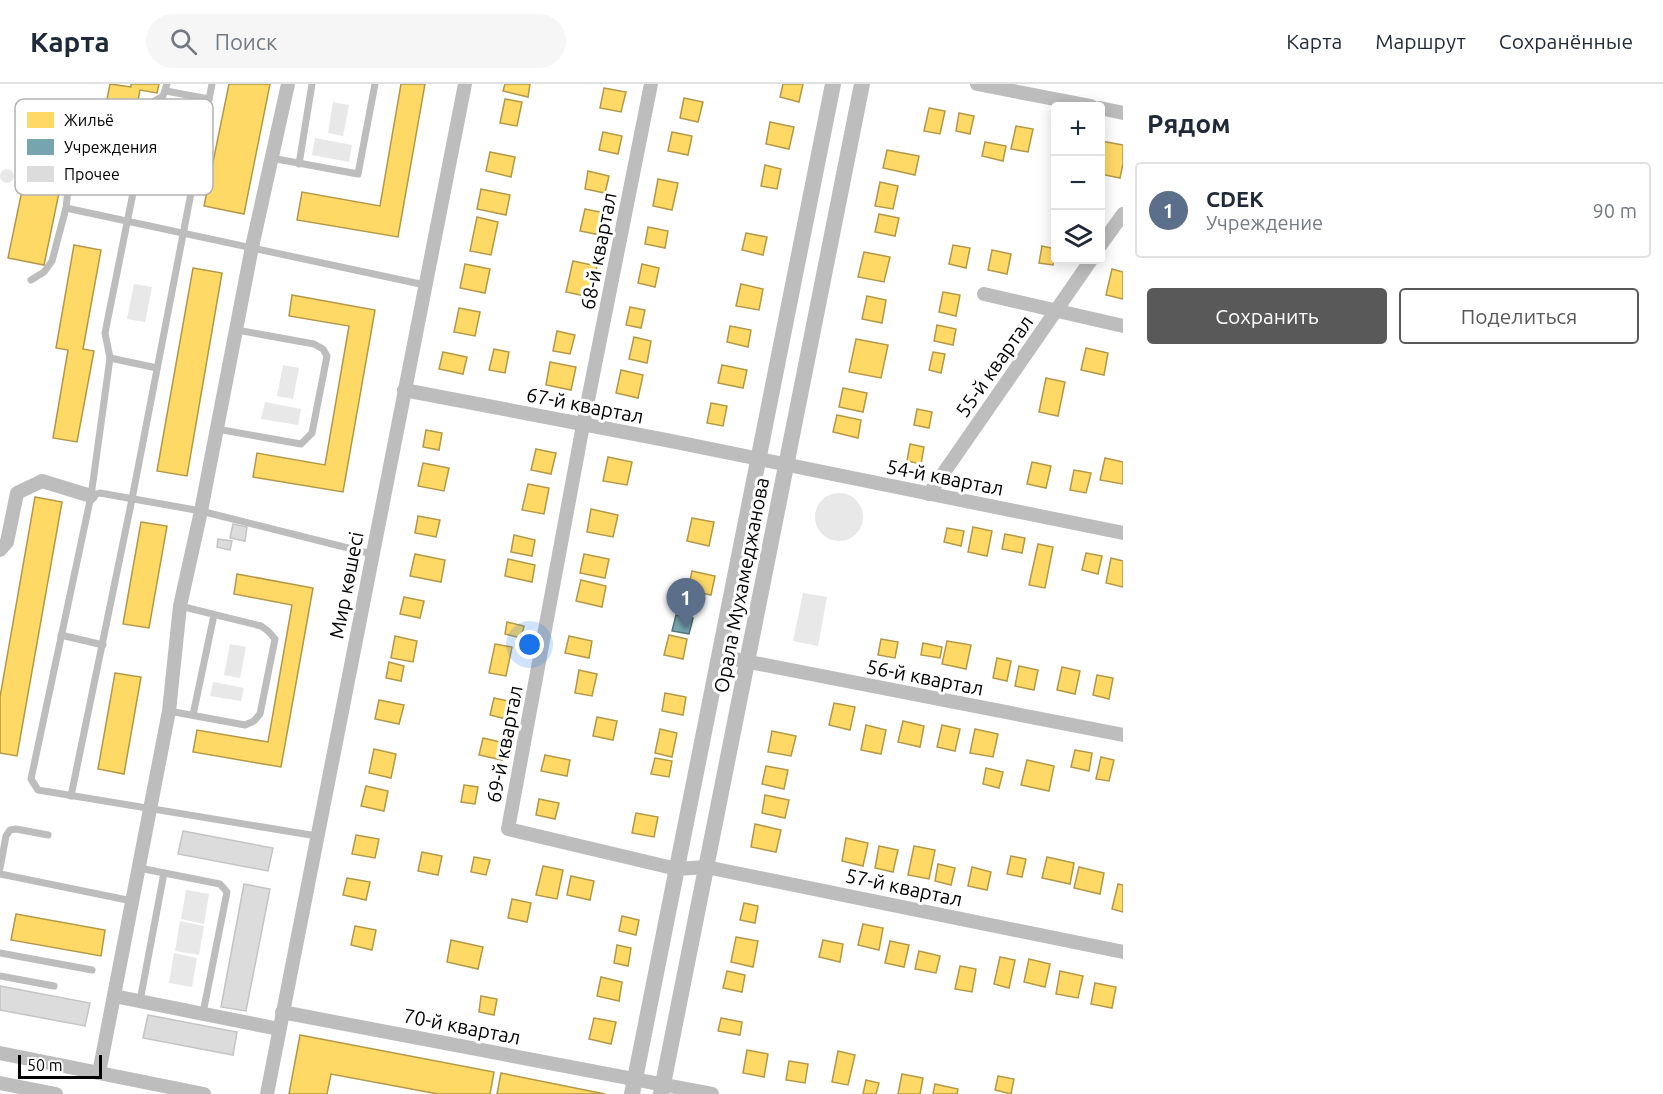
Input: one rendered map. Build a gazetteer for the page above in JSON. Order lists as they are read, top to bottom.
{
  "streets": {
    "street": [
      "68-й квартал",
      "55-й квартал",
      "67-й квартал",
      "54-й квартал",
      "Мир көшесі",
      "Орала Мухамеджанова",
      "56-й квартал",
      "69-й квартал",
      "57-й квартал",
      "70-й квартал"
    ]
  },
  "crossings": [
    ["68-й квартал", "67-й квартал"],
    ["68-й квартал", "69-й квартал"],
    ["55-й квартал", "54-й квартал"],
    ["67-й квартал", "54-й квартал"],
    ["67-й квартал", "Мир көшесі"],
    ["67-й квартал", "Орала Мухамеджанова"],
    ["67-й квартал", "69-й квартал"],
    ["54-й квартал", "Орала Мухамеджанова"],
    ["Мир көшесі", "70-й квартал"],
    ["Орала Мухамеджанова", "56-й квартал"],
    ["Орала Мухамеджанова", "69-й квартал"],
    ["Орала Мухамеджанова", "57-й квартал"],
    ["Орала Мухамеджанова", "70-й квартал"],
    ["69-й квартал", "57-й квартал"]
  ],
  "legend": ["Жильё", "Учреждения", "Прочее"],
  "scale_bar": "50 m",
  "page": {
    "header": "Карта",
    "search": "Поиск",
    "nav": ["Карта", "Маршрут", "Сохранённые"],
    "heading": "Рядом",
    "map_buttons": ["+", "−"],
    "list": [
      {
        "mark": "1",
        "name": "CDEK",
        "note": "Учреждение",
        "value": "90 m"
      }
    ],
    "buttons": ["Сохранить", "Поделиться"],
    "pins": "1",
    "scale": "50 m"
  }
}
